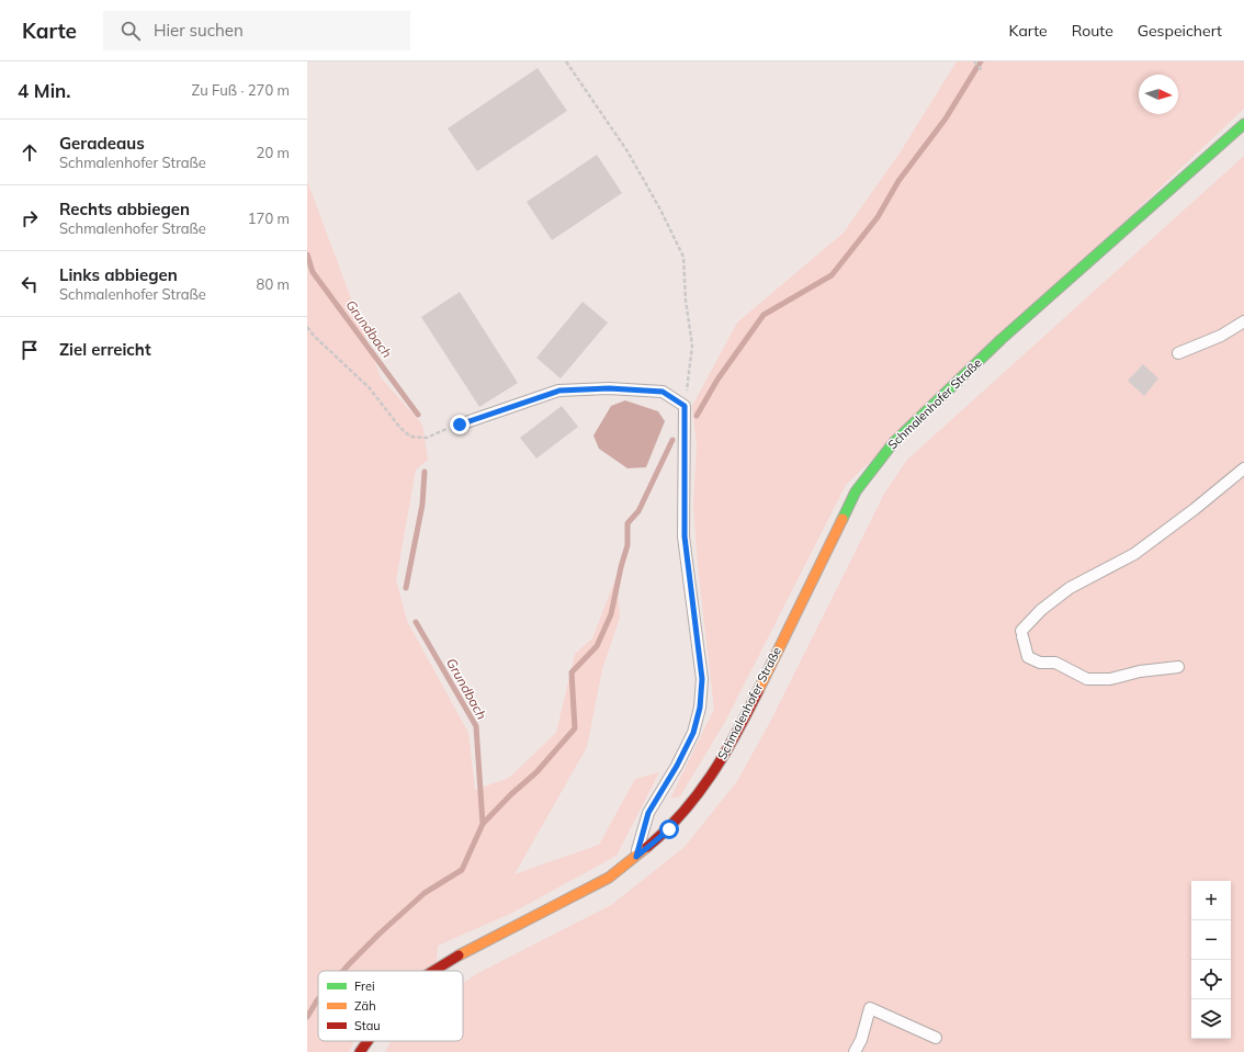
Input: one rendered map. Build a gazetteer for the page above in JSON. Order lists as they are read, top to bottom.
{
  "streets": {
    "main road": ["Schmalenhofer Straße"]
  },
  "water": ["Grundbach"],
  "legend": ["Frei", "Zäh", "Stau"],
  "north": "right",
  "page": {
    "header": "Karte",
    "search": "Hier suchen",
    "nav": ["Karte", "Route", "Gespeichert"],
    "heading": ["4 Min.", "Zu Fuß · 270 m"],
    "list": [
      ["Geradeaus", "Schmalenhofer Straße", "20 m"],
      ["Rechts abbiegen", "Schmalenhofer Straße", "170 m"],
      ["Links abbiegen", "Schmalenhofer Straße", "80 m"],
      "Ziel erreicht"
    ],
    "map_buttons": ["+", "−"]
  }
}
